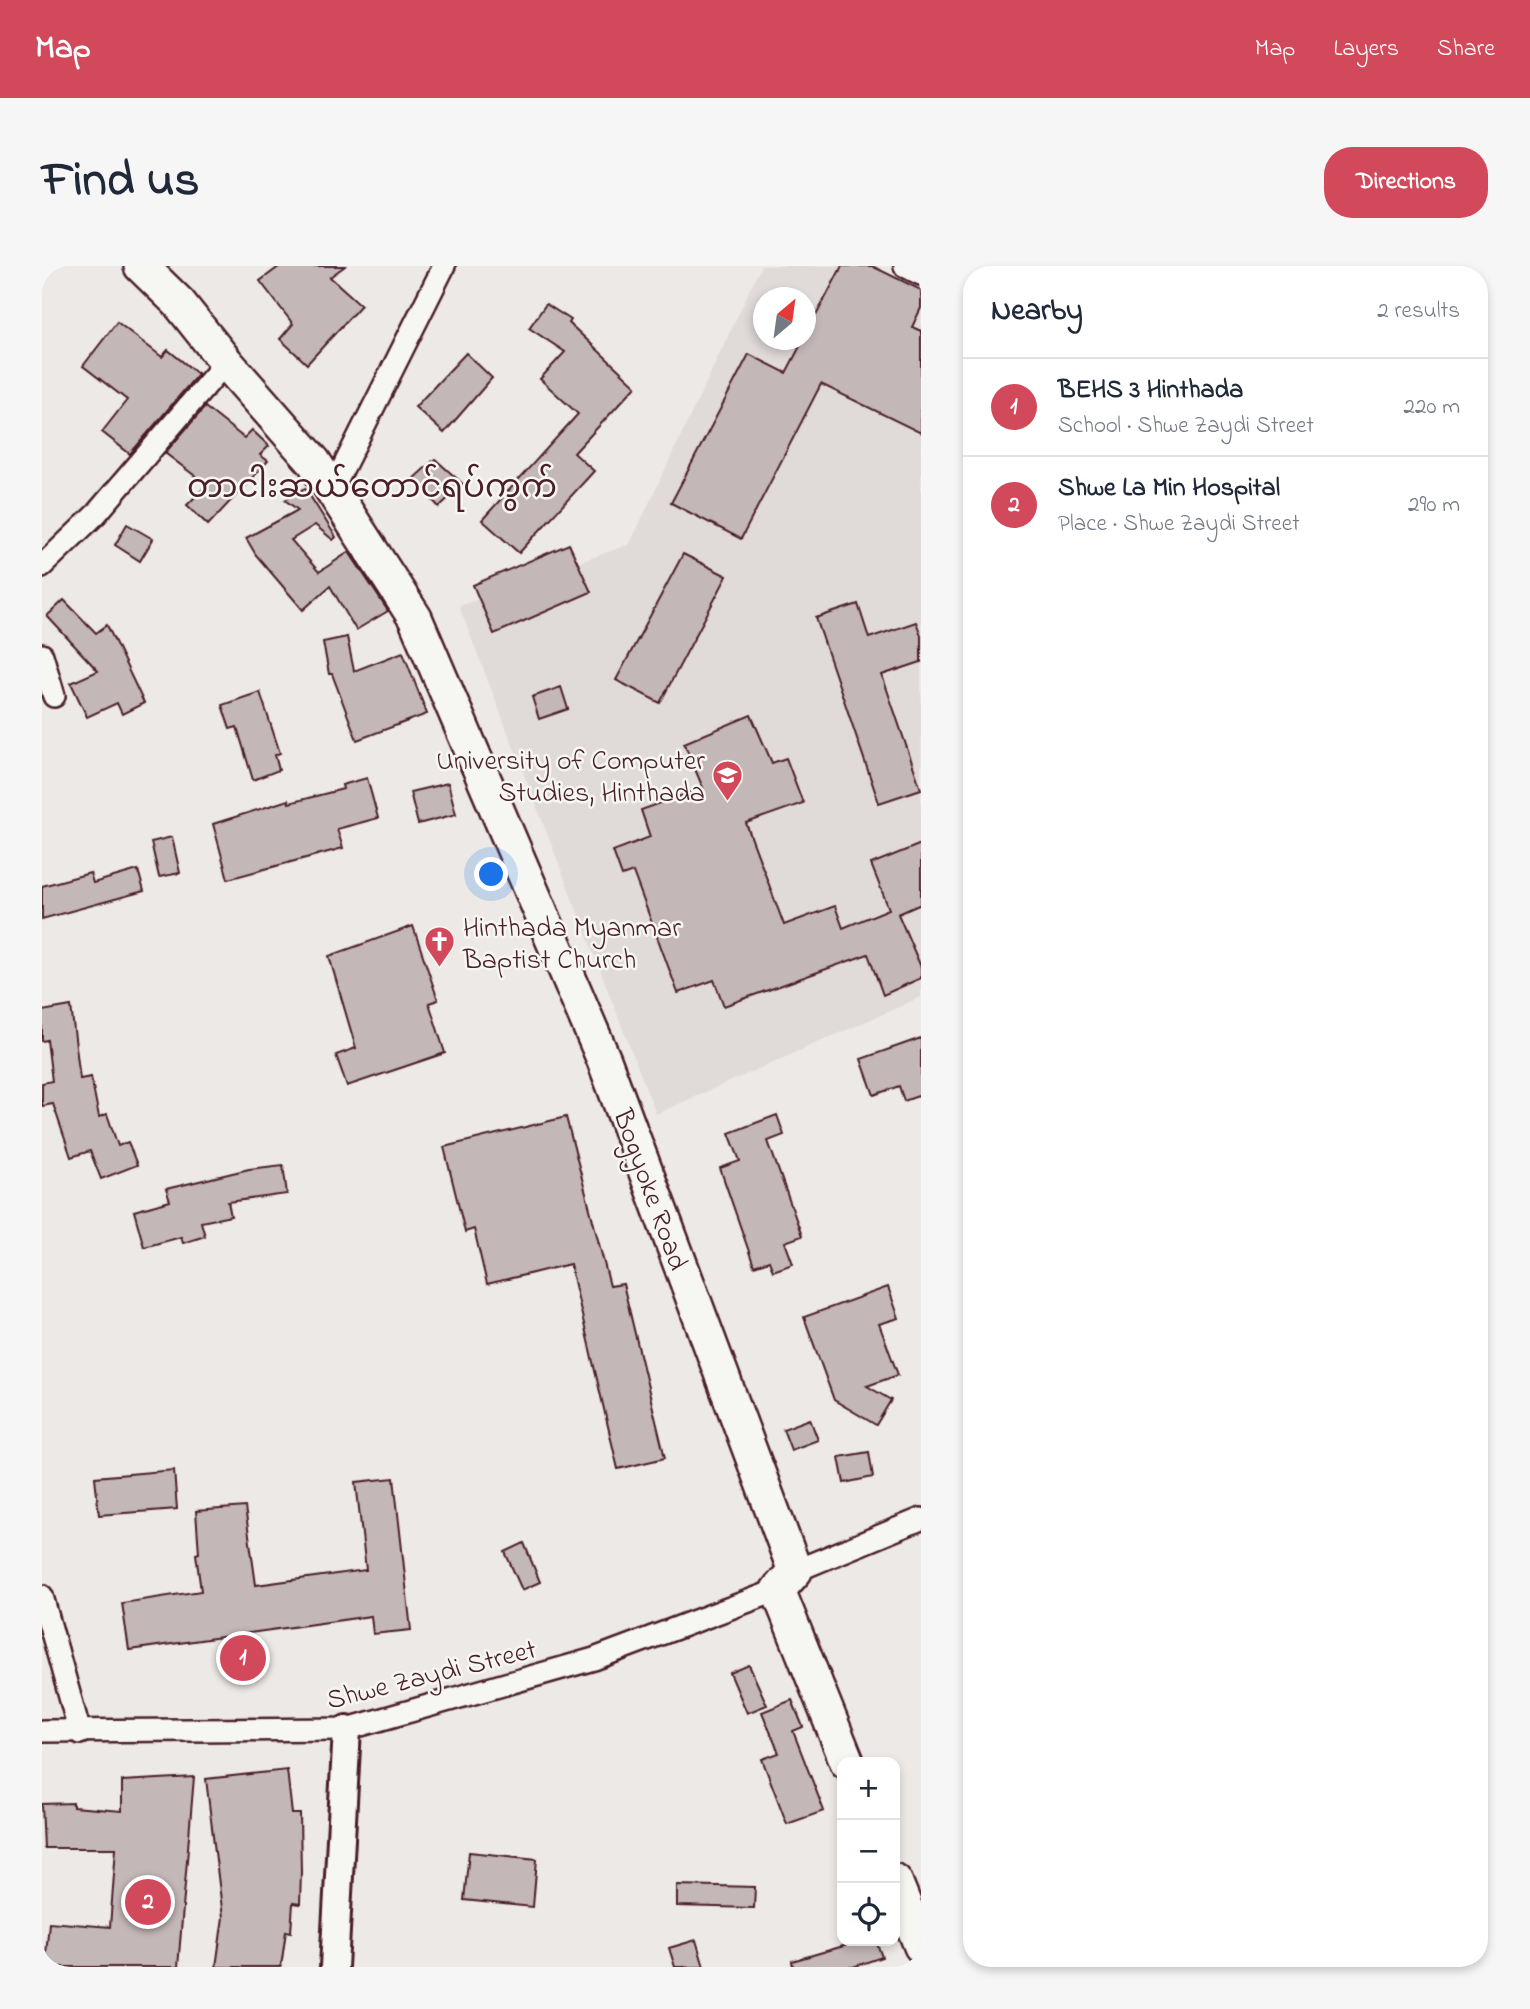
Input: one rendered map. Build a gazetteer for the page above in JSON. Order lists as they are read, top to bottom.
{
  "streets": {
    "main road": ["Bogyoke Road"],
    "street": ["Shwe Zaydi Street"]
  },
  "crossings": [
    ["Bogyoke Road", "Shwe Zaydi Street"]
  ],
  "districts": ["တာငါးဆယ်တောင်ရပ်ကွက်"],
  "places": {
    "school or university": ["University of Computer Studies, Hinthada"],
    "church": ["Hinthada Myanmar Baptist Church"]
  },
  "north": "top right",
  "page": {
    "header": "Map",
    "nav": ["Map", "Layers", "Share"],
    "title": "Find us",
    "buttons": "Directions",
    "heading": ["Nearby", "2 results"],
    "list": [
      {
        "mark": "1",
        "name": "BEHS 3 Hinthada",
        "note": "School · Shwe Zaydi Street",
        "value": "220 m"
      },
      {
        "mark": "2",
        "name": "Shwe La Min Hospital",
        "note": "Place · Shwe Zaydi Street",
        "value": "290 m"
      }
    ],
    "pins": ["1", "2"],
    "map_buttons": ["+", "−"]
  }
}
